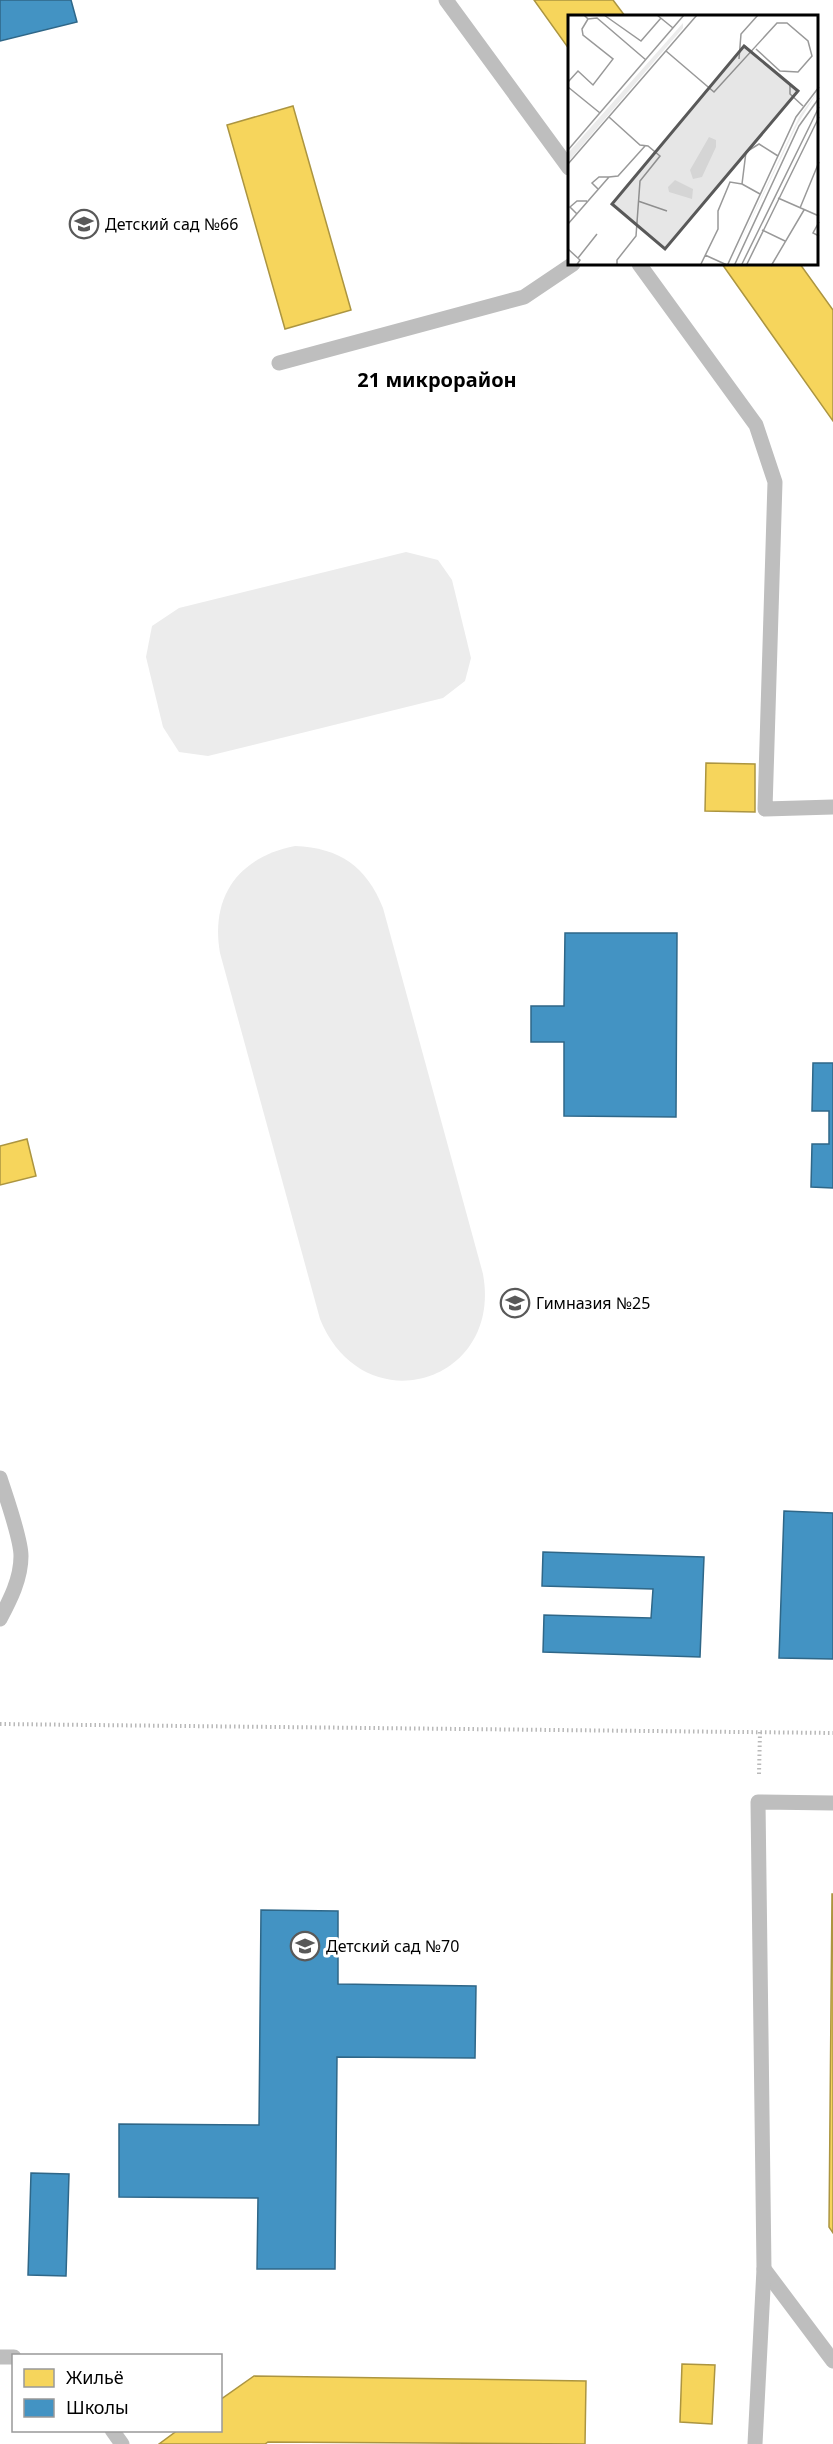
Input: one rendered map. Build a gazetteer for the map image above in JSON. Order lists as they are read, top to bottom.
{
  "districts": ["21 микрорайон"],
  "places": {
    "school or university": ["Детский сад №66", "Гимназия №25", "Детский сад №70"]
  },
  "legend": ["Жильё", "Школы"]
}
